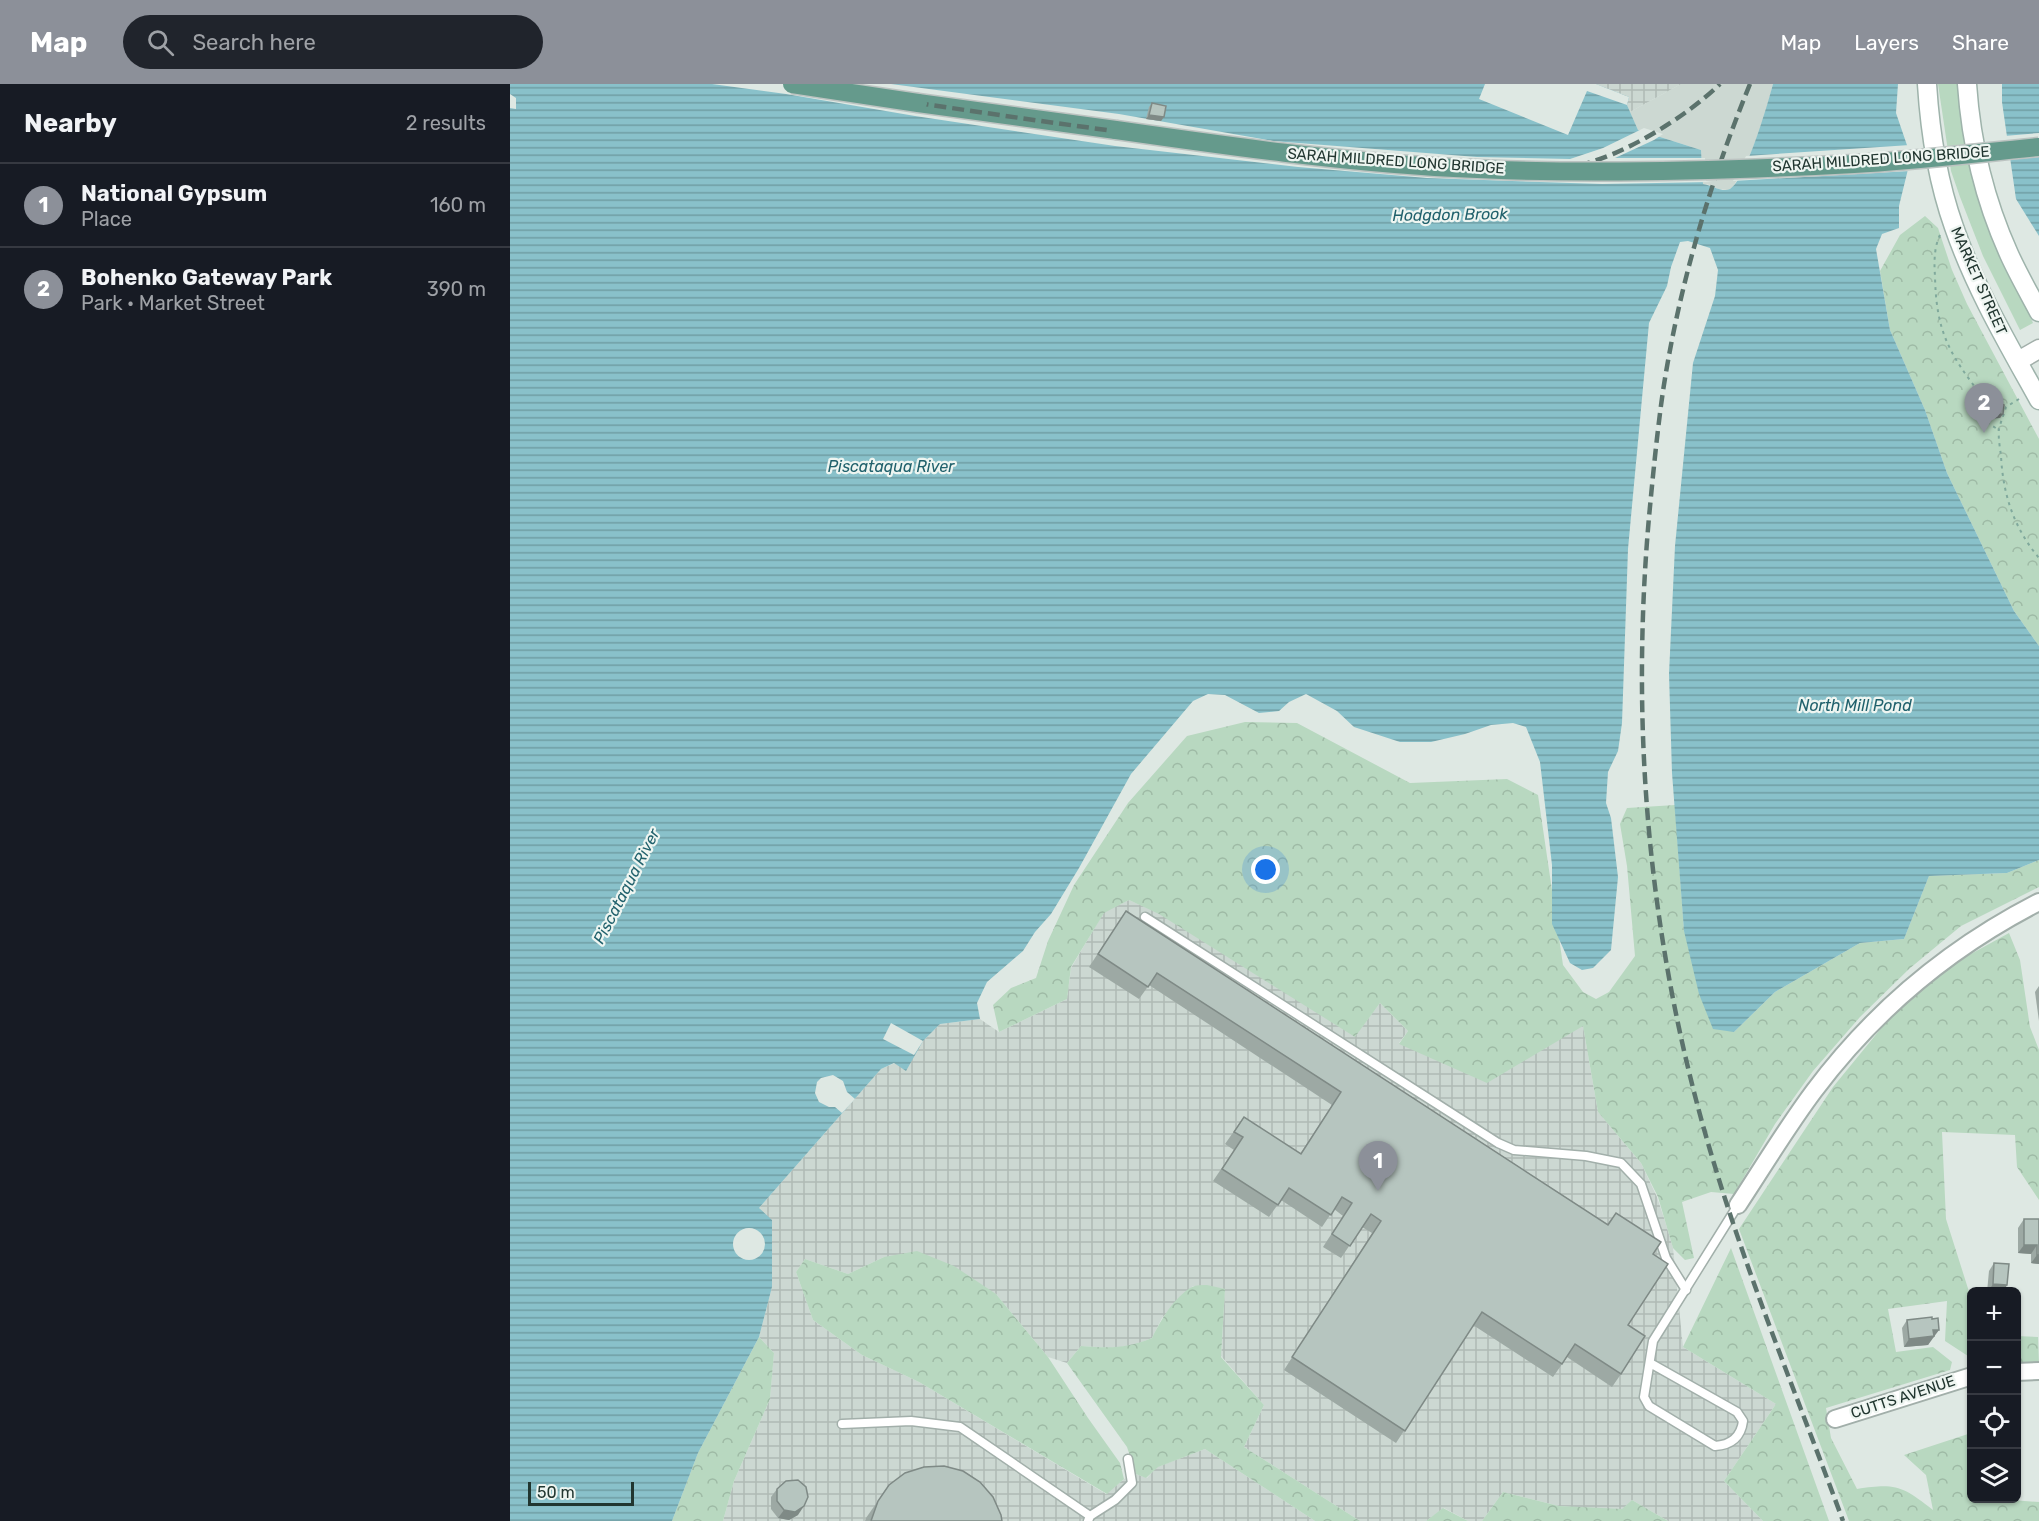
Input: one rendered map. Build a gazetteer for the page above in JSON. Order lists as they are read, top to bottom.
{
  "streets": {
    "main road": ["SARAH MILDRED LONG BRIDGE", "MARKET STREET"],
    "street": ["CUTTS AVENUE"]
  },
  "water": ["Hodgdon Brook", "Piscataqua River", "North Mill Pond"],
  "scale_bar": "50 m",
  "page": {
    "header": "Map",
    "search": "Search here",
    "nav": ["Map", "Layers", "Share"],
    "heading": ["Nearby", "2 results"],
    "list": [
      {
        "mark": "1",
        "name": "National Gypsum",
        "note": "Place",
        "value": "160 m"
      },
      {
        "mark": "2",
        "name": "Bohenko Gateway Park",
        "note": "Park · Market Street",
        "value": "390 m"
      }
    ],
    "pins": ["2", "1"],
    "map_buttons": ["+", "−"],
    "scale": "50 m"
  }
}
